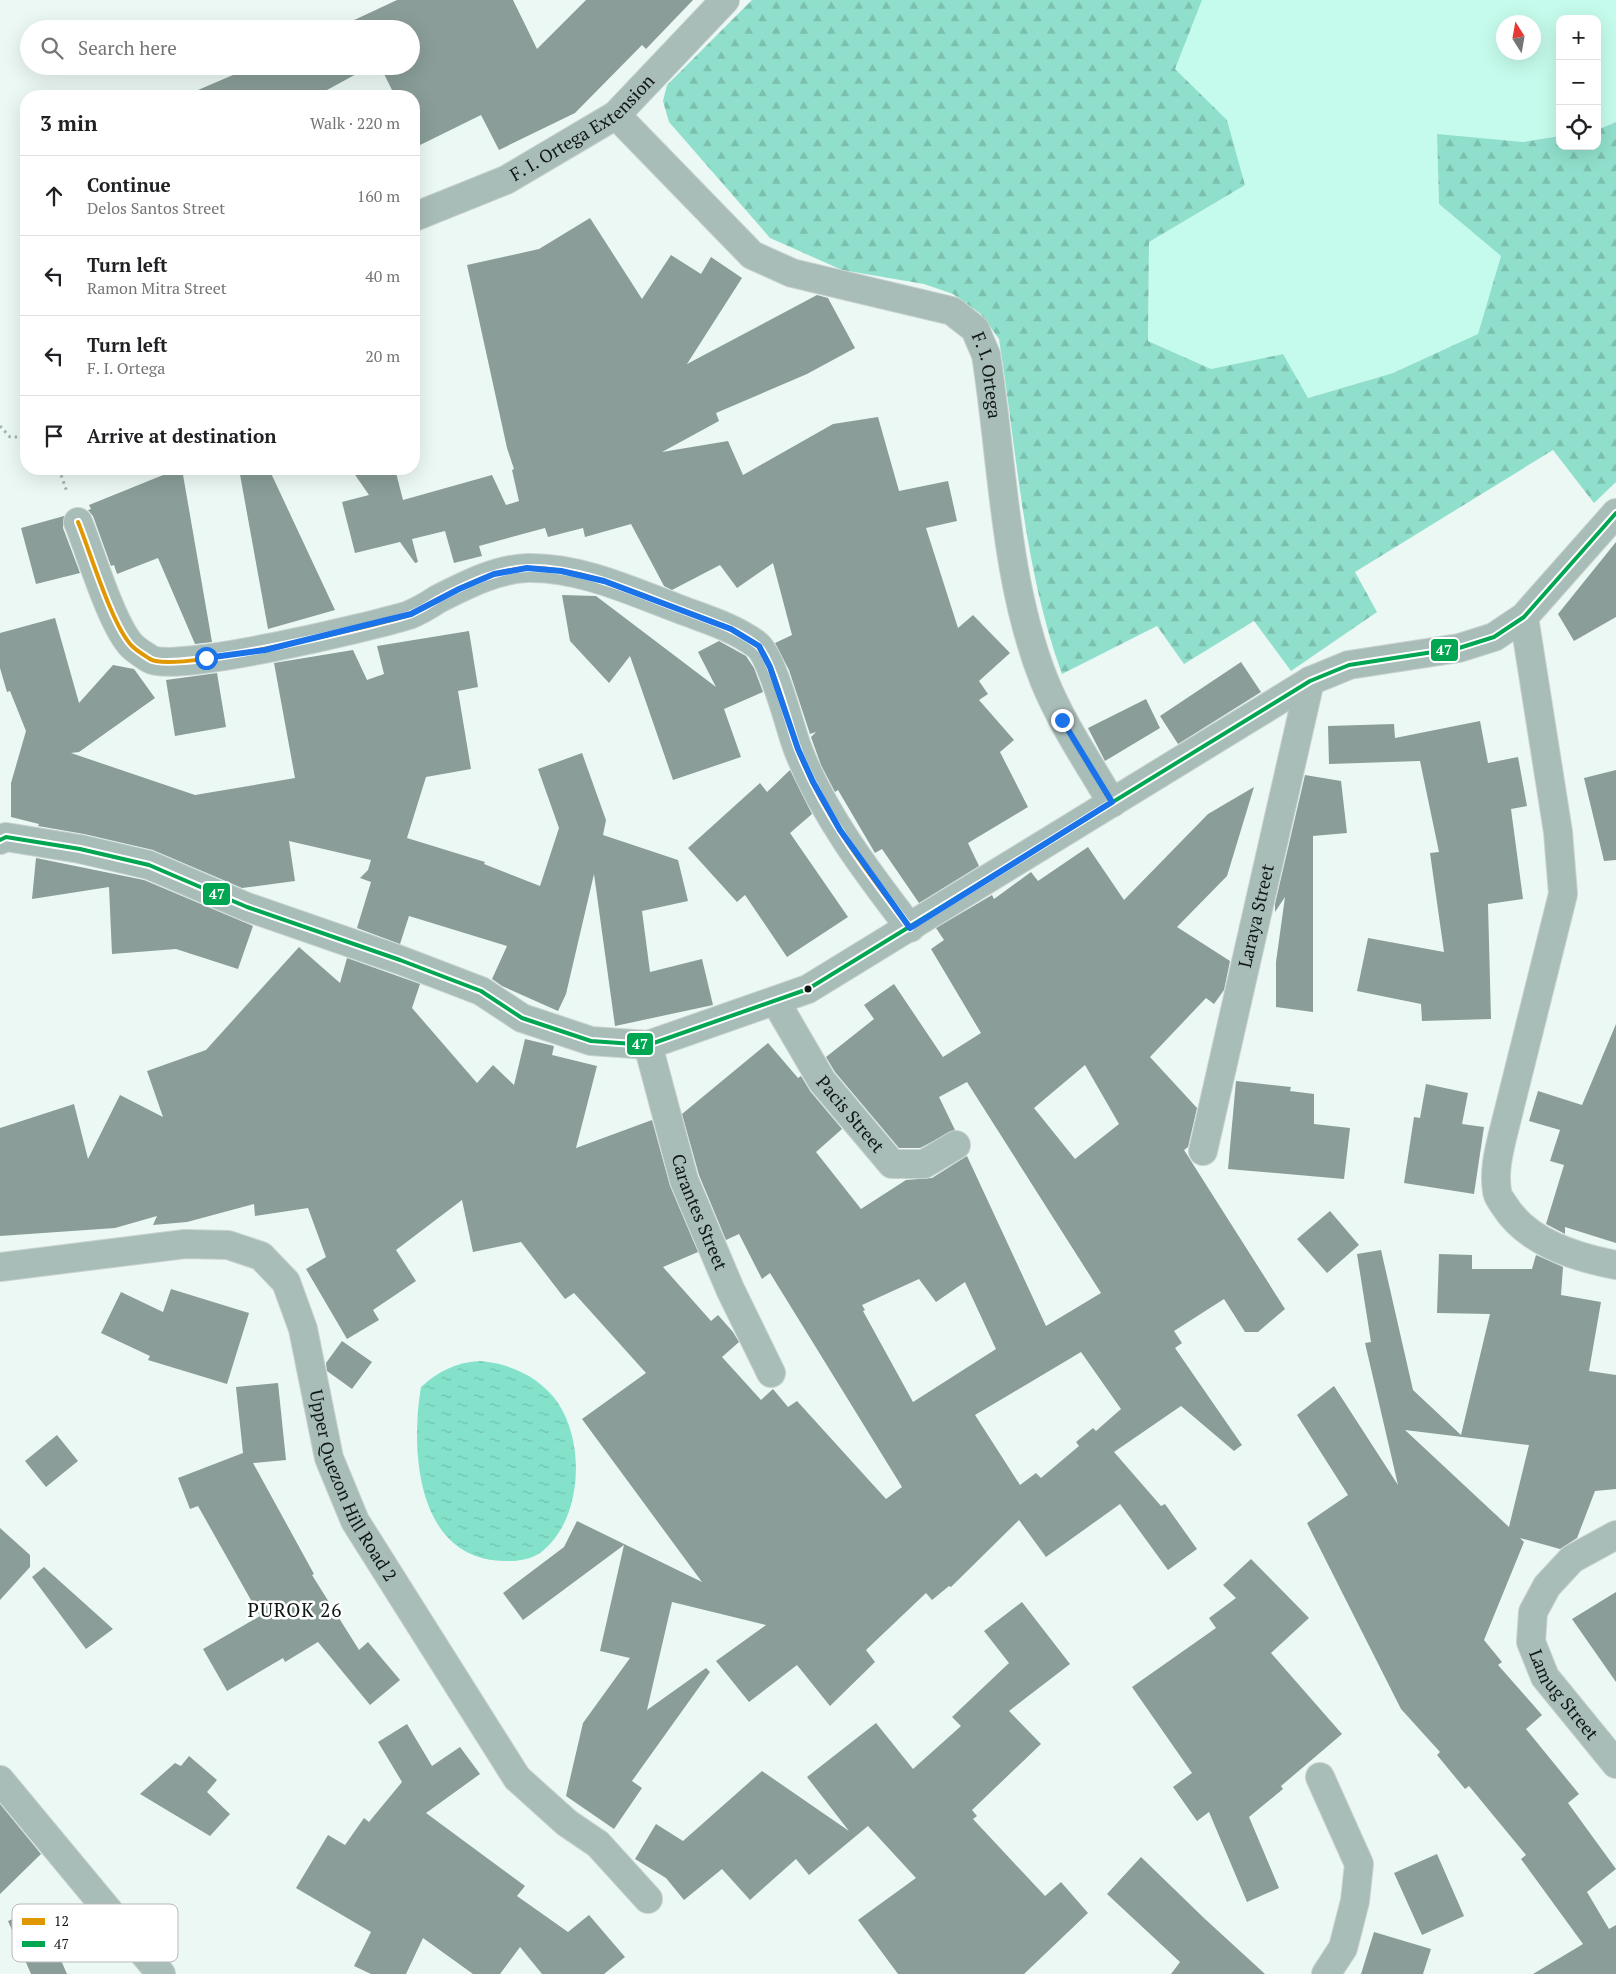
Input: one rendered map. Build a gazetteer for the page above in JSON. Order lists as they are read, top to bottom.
{
  "streets": {
    "street": [
      "F. I. Ortega Extension",
      "F. I. Ortega",
      "Laraya Street",
      "Pacis Street",
      "Carantes Street",
      "Upper Quezon Hill Road 2",
      "Lamug Street"
    ]
  },
  "crossings": [
    ["F. I. Ortega Extension", "F. I. Ortega"]
  ],
  "districts": ["PUROK 26"],
  "lines": ["transit line 47", "transit line 12"],
  "legend": ["12", "47"],
  "north": "top",
  "page": {
    "map_buttons": ["+", "−"],
    "search": "Search here",
    "heading": ["3 min", "Walk · 220 m"],
    "list": [
      ["Continue", "Delos Santos Street", "160 m"],
      ["Turn left", "Ramon Mitra Street", "40 m"],
      ["Turn left", "F. I. Ortega", "20 m"],
      "Arrive at destination"
    ]
  }
}
